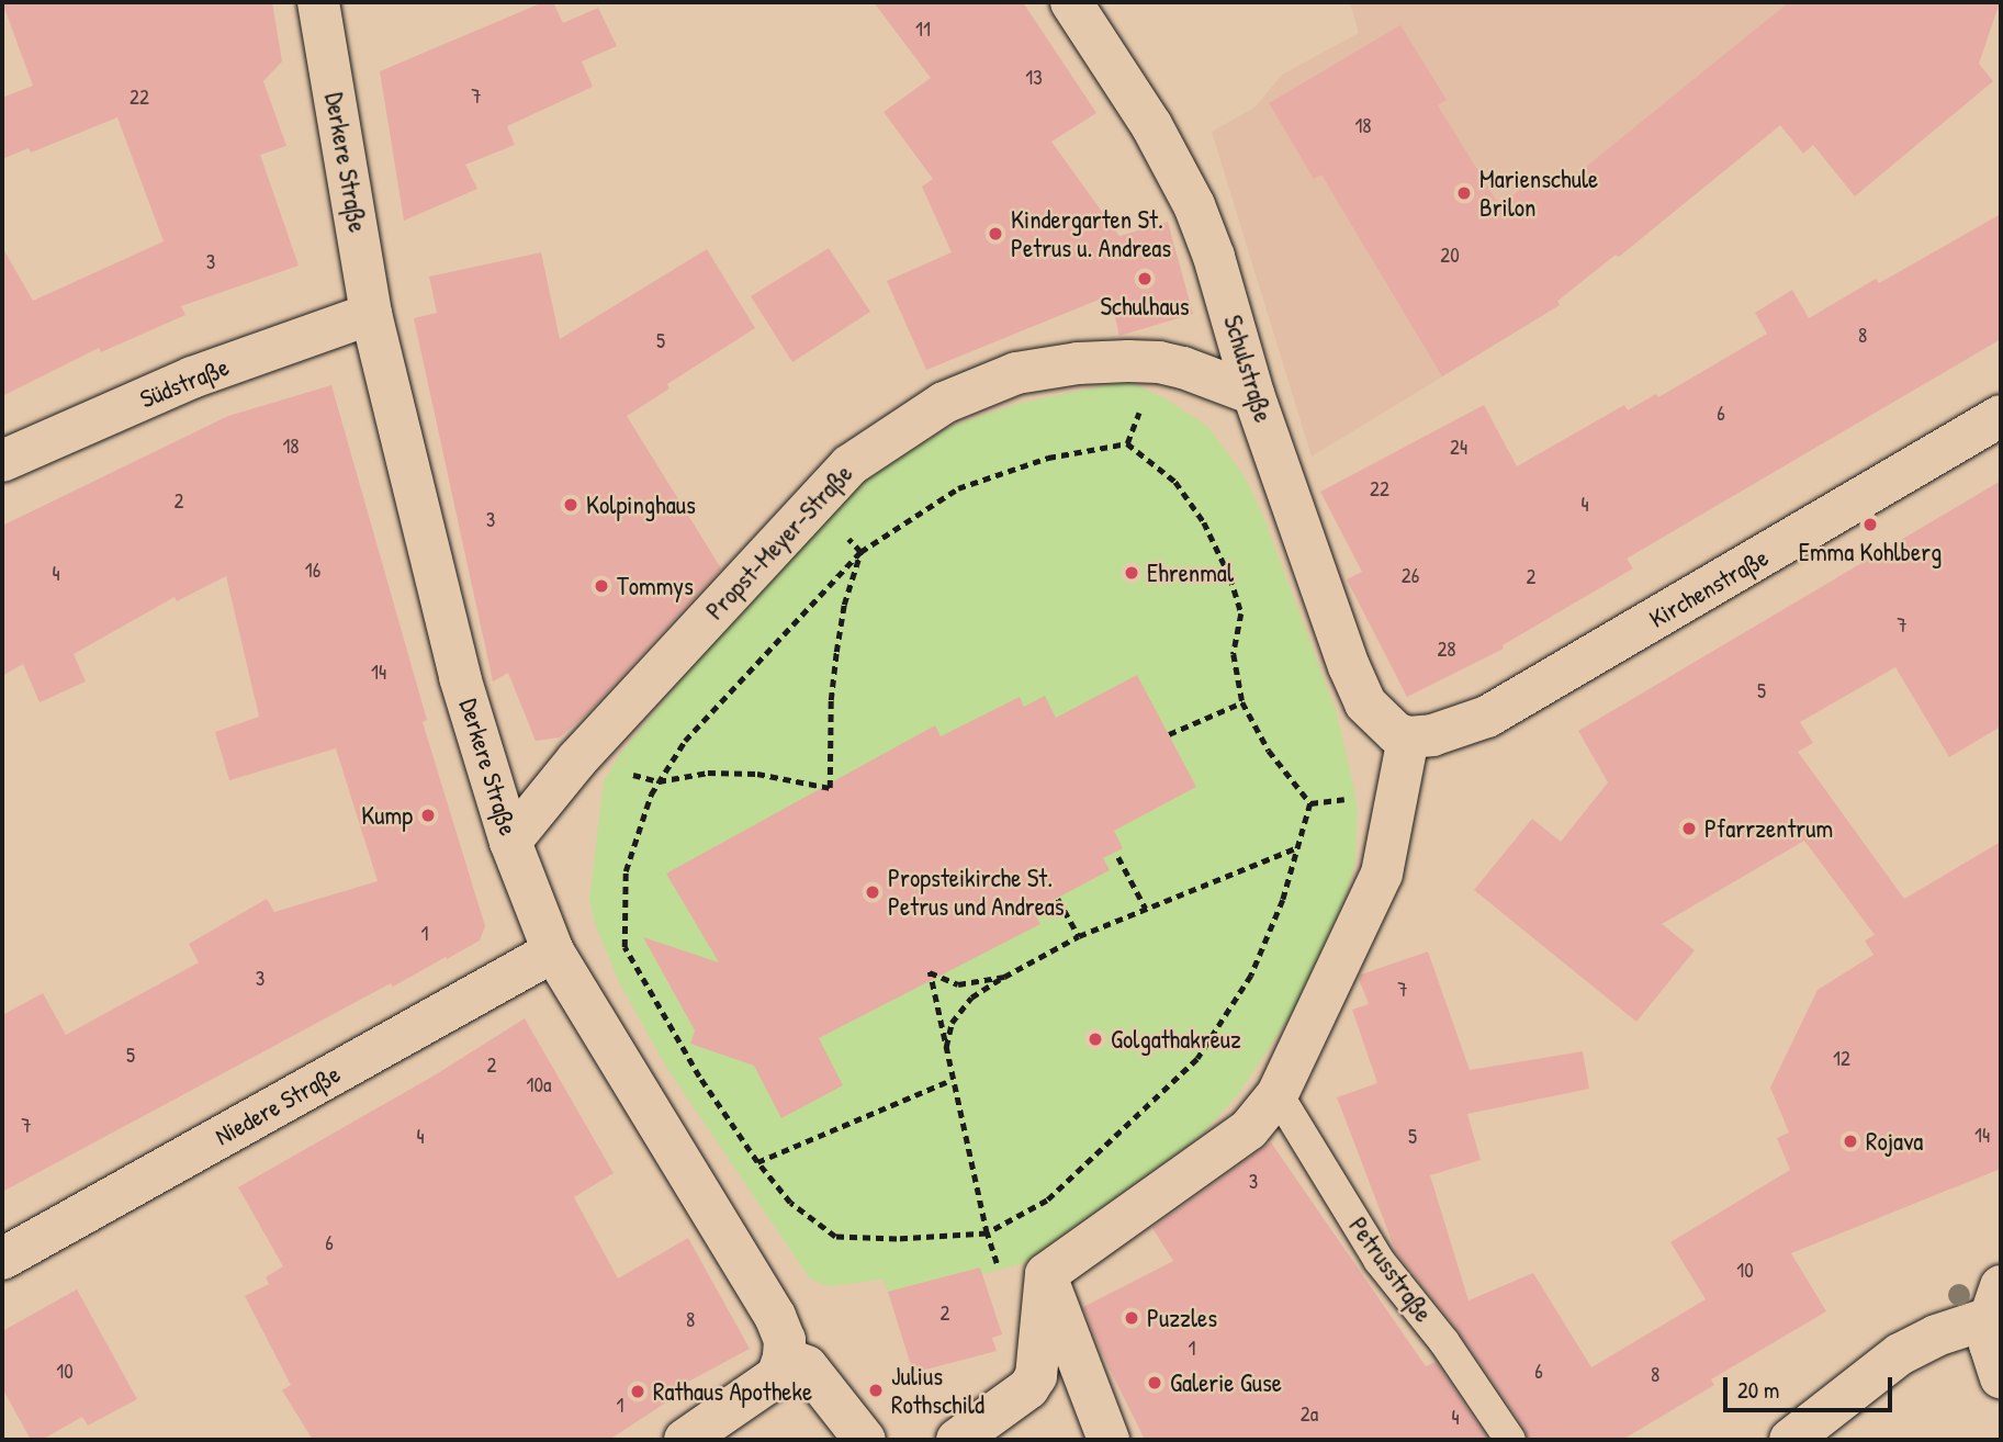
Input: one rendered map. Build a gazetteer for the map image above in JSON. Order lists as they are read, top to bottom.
{
  "streets": {
    "street": [
      "Derkere Straße",
      "Schulstraße",
      "Südstraße",
      "Propst-Meyer-Straße",
      "Kirchenstraße",
      "Niedere Straße"
    ],
    "lane": ["Petrusstraße"]
  },
  "crossings": [
    ["Derkere Straße", "Südstraße"],
    ["Derkere Straße", "Propst-Meyer-Straße"],
    ["Derkere Straße", "Niedere Straße"],
    ["Schulstraße", "Propst-Meyer-Straße"],
    ["Schulstraße", "Kirchenstraße"]
  ],
  "places": [
    "Marienschule Brilon",
    "Kindergarten St. Petrus u. Andreas",
    "Schulhaus",
    "Kolpinghaus",
    "Emma Kohlberg",
    "Ehrenmal",
    "Tommys",
    "Kump",
    "Pfarrzentrum",
    "Propsteikirche St. Petrus und Andreas",
    "Golgathakreuz",
    "Rojava",
    "Puzzles",
    "Galerie Guse",
    "Julius Rothschild",
    "Rathaus Apotheke"
  ],
  "house_numbers": [
    "11",
    "13",
    "7",
    "22",
    "18",
    "20",
    "3",
    "8",
    "5",
    "6",
    "18",
    "24",
    "22",
    "2",
    "4",
    "3",
    "16",
    "4",
    "26",
    "2",
    "7",
    "28",
    "14",
    "5",
    "1",
    "3",
    "7",
    "5",
    "12",
    "2",
    "10a",
    "7",
    "14",
    "4",
    "5",
    "3",
    "6",
    "10",
    "2",
    "8",
    "1",
    "10",
    "6",
    "8",
    "1",
    "2a",
    "4"
  ],
  "scale_bar": "20 m"
}
